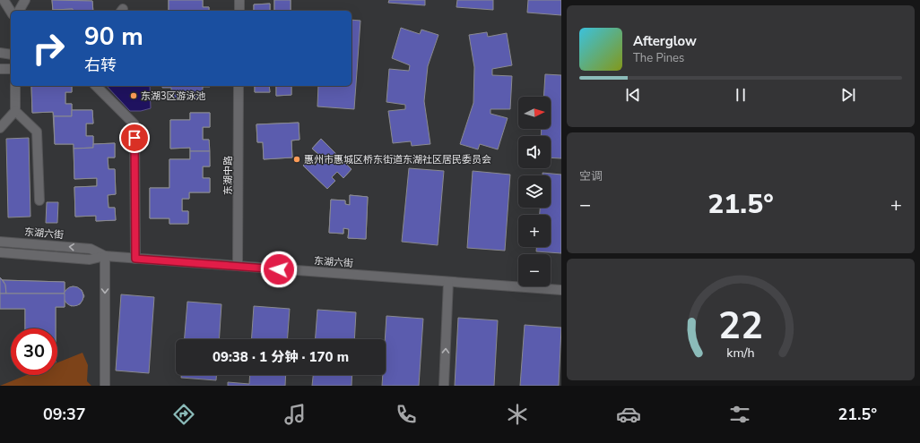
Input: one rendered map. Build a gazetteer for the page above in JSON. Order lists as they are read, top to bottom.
{
  "streets": {
    "street": ["东湖中路", "东湖六街"]
  },
  "crossings": [
    ["东湖中路", "东湖六街"]
  ],
  "places": ["东湖3区游泳池", "惠州市惠城区桥东街道东湖社区居民委员会"],
  "north": "right",
  "page": {
    "turn": ["90 m", "右转"],
    "song": ["Afterglow", "The Pines"],
    "map_buttons": ["+", "−"],
    "tile": "空调",
    "heat": ["−", "21.5°", "+"],
    "limit": "30",
    "trip": "09:38 · 1 分钟 · 170 m",
    "tabs": ["09:37", "21.5°"],
    "gauge": ["22", "km/h"]
  }
}
